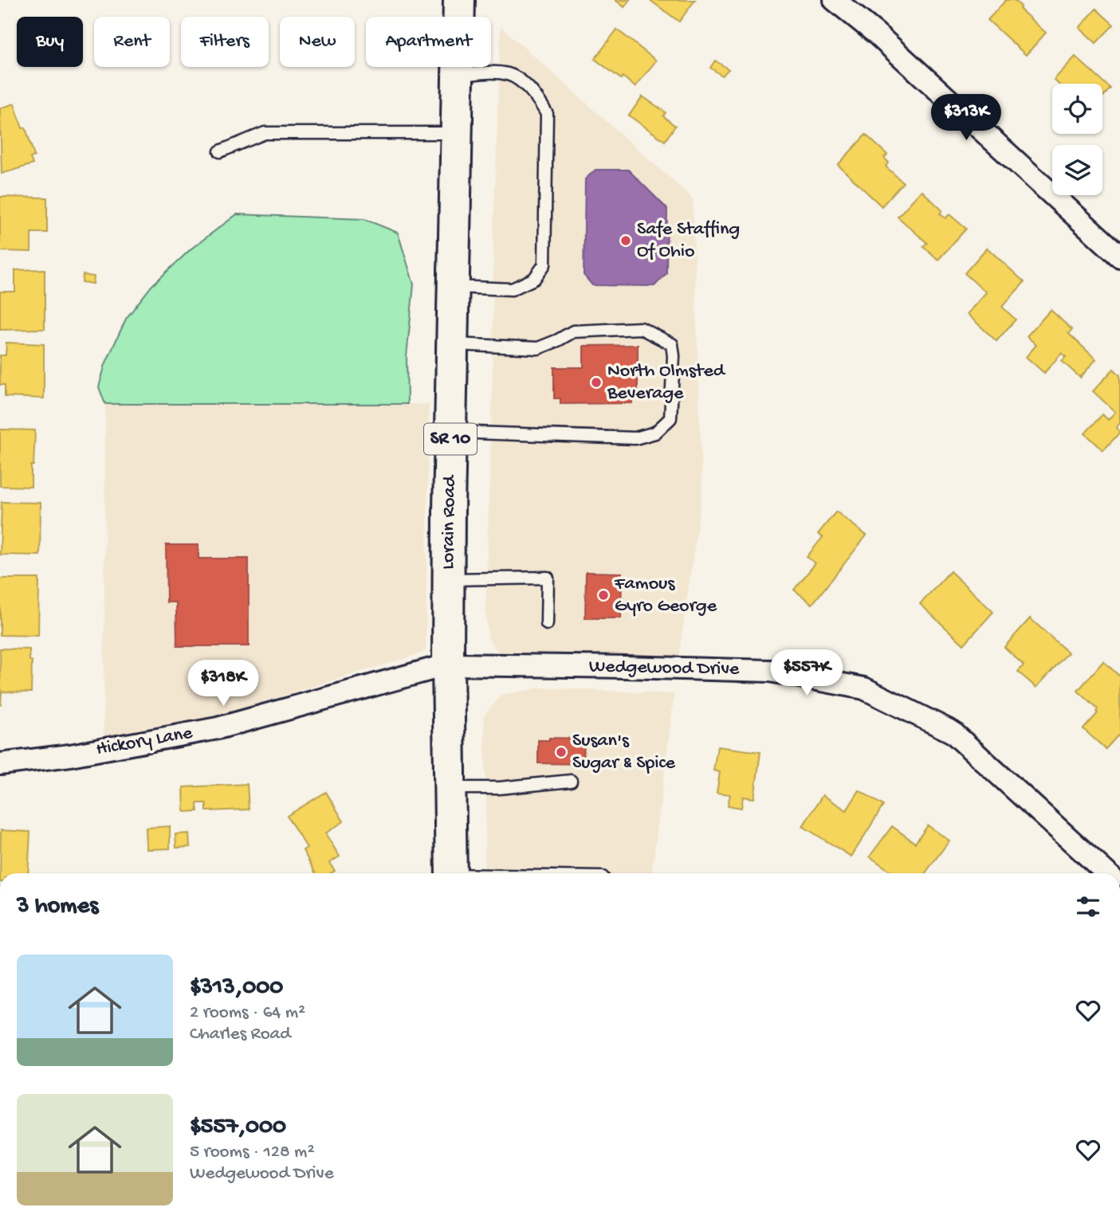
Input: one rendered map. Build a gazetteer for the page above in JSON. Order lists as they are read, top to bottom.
{
  "streets": {
    "main road": ["SR 10", "Lorain Road"],
    "street": ["Wedgewood Drive", "Hickory Lane"]
  },
  "crossings": [
    ["Lorain Road", "Wedgewood Drive"],
    ["Lorain Road", "Hickory Lane"],
    ["Wedgewood Drive", "Hickory Lane"]
  ],
  "places": [
    "Safe Staffing Of Ohio",
    "North Olmsted Beverage",
    "Famous Gyro George",
    "Susan's Sugar & Spice"
  ],
  "page": {
    "chip": [
      "Buy",
      "Rent",
      "Filters",
      "New",
      "Apartment"
    ],
    "price": ["$313K", "$557K", "$318K"],
    "heading": "3 homes",
    "list": [
      {
        "name": "$313,000",
        "note": "2 rooms · 64 m² · Charles Road"
      },
      {
        "name": "$557,000",
        "note": "5 rooms · 128 m² · Wedgewood Drive"
      }
    ]
  }
}
